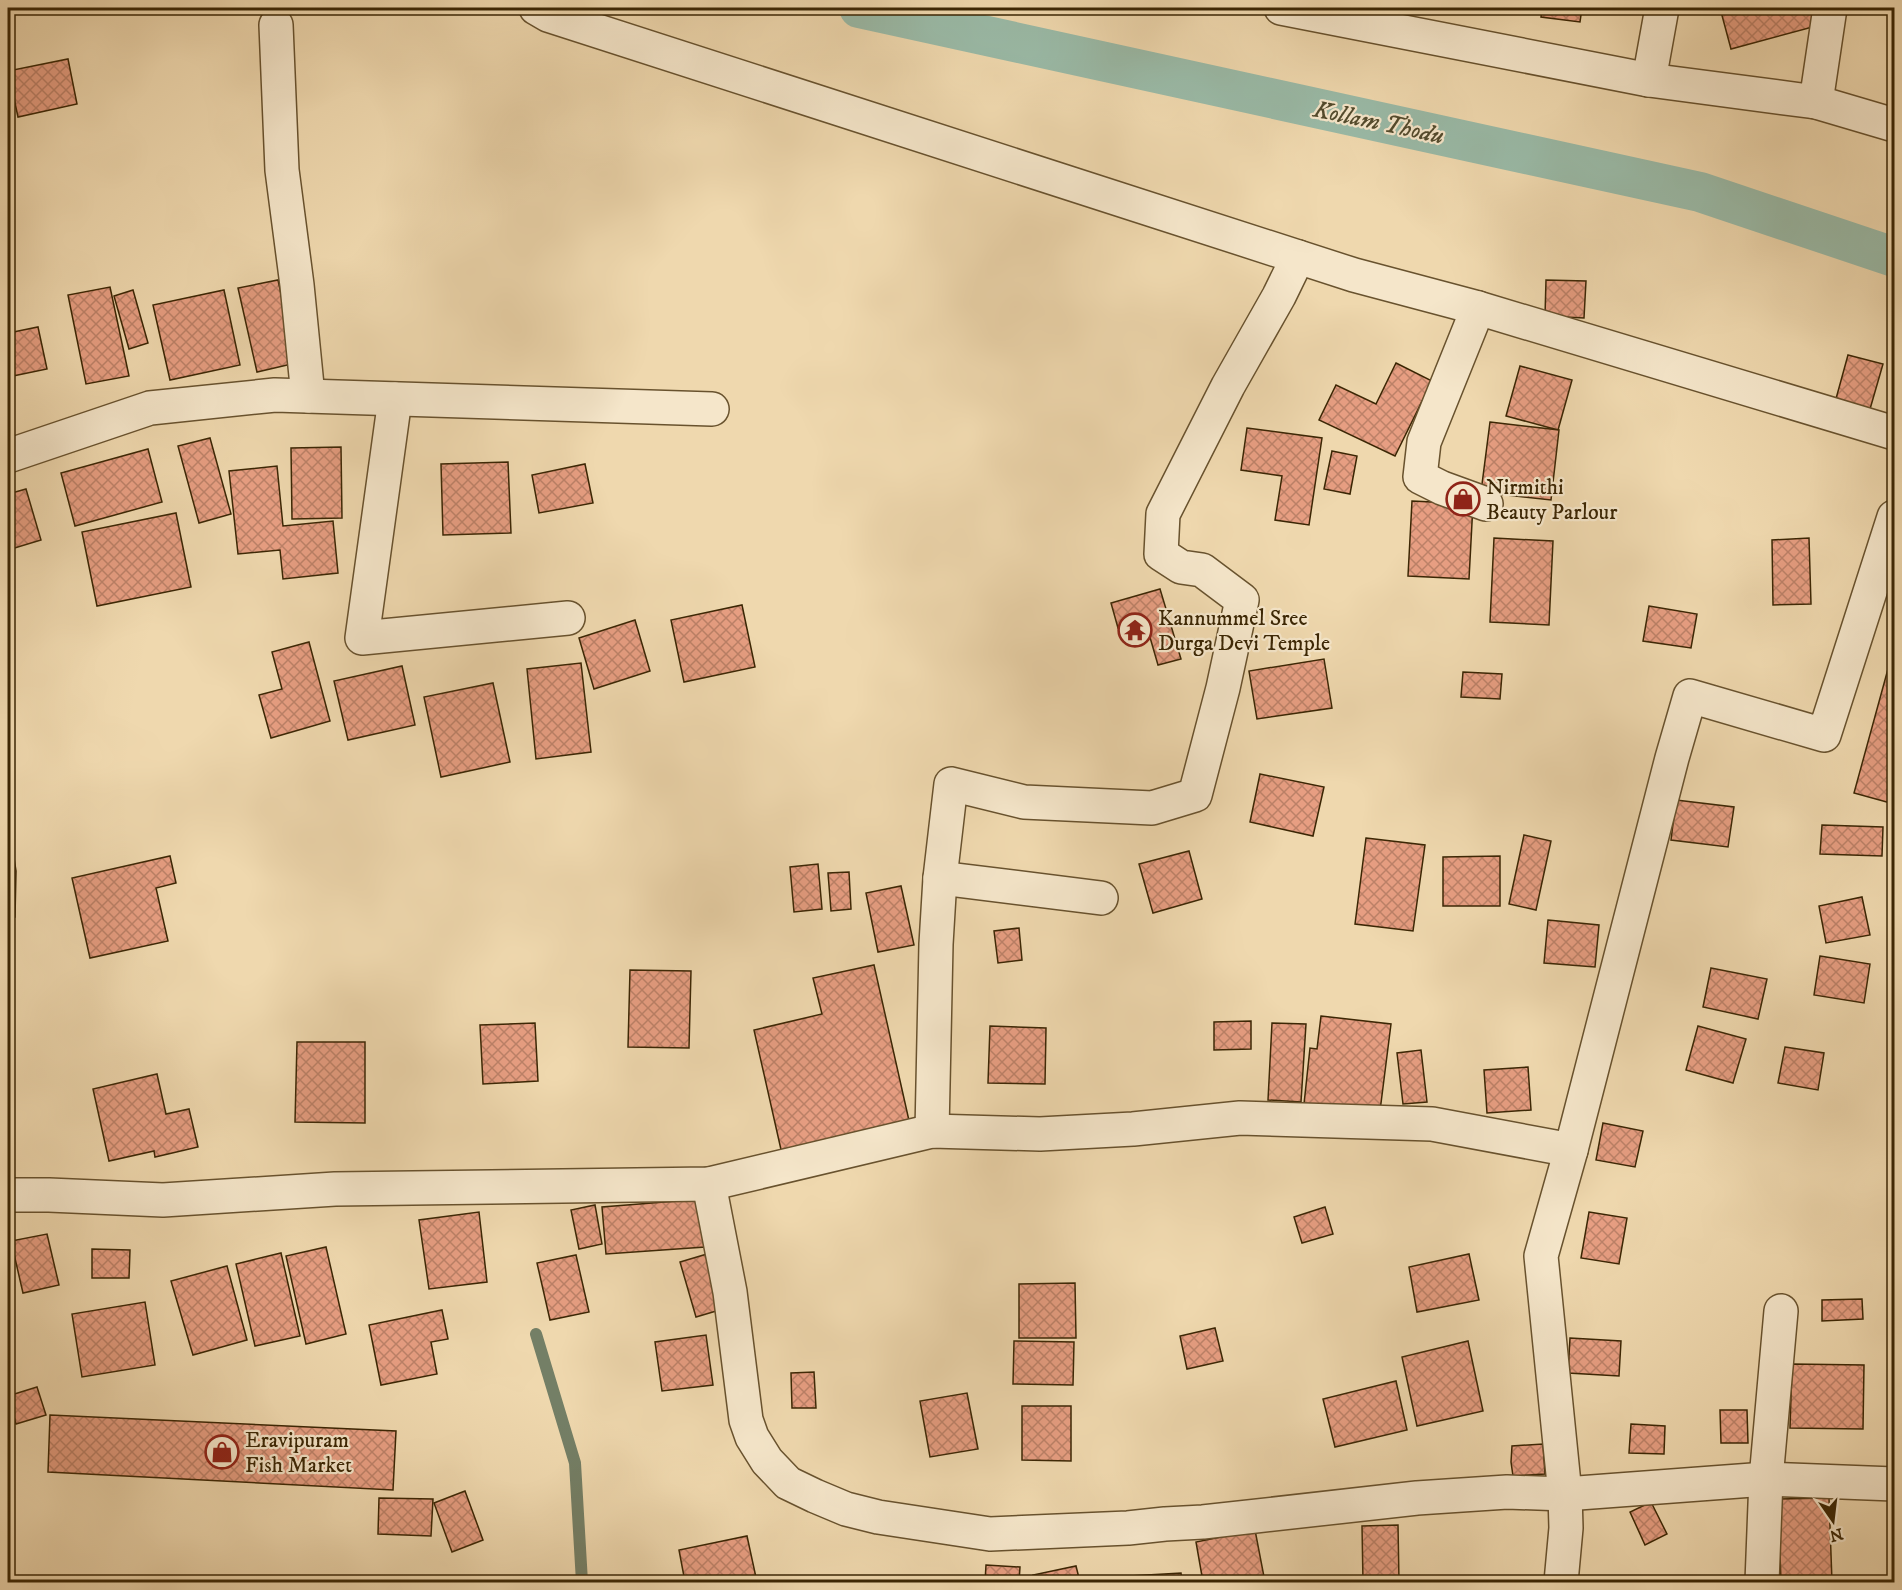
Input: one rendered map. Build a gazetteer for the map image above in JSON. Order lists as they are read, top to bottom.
{
  "water": ["Kollam Thodu"],
  "places": {
    "shop": ["Nirmithi Beauty Parlour", "Eravipuram Fish Market"],
    "temple": ["Kannummel Sree Durga Devi Temple"]
  },
  "north": "bottom"
}
